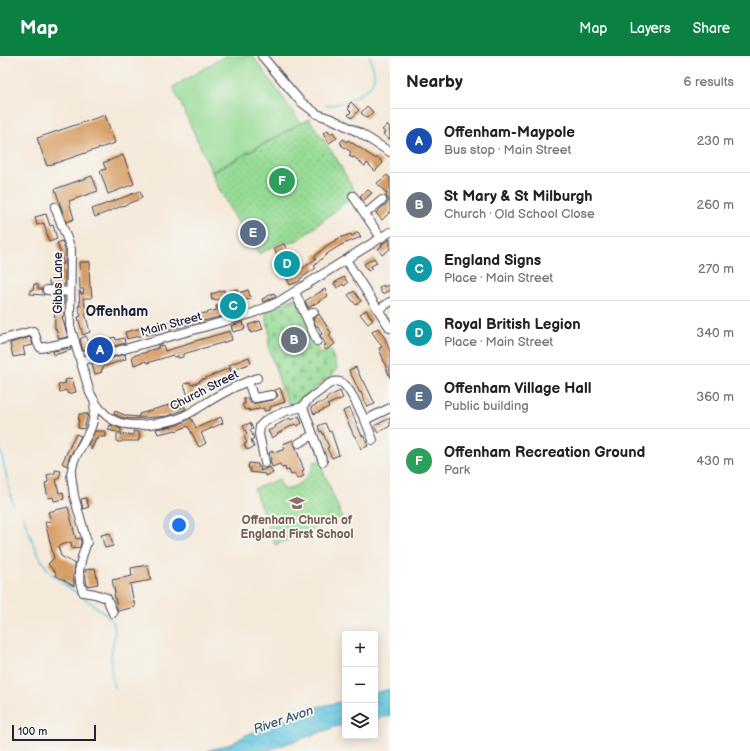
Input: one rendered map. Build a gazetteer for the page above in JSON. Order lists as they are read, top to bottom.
{
  "streets": {
    "street": ["Gibbs Lane", "Main Street", "Church Street"]
  },
  "crossings": [
    ["Gibbs Lane", "Main Street"],
    ["Gibbs Lane", "Church Street"],
    ["Main Street", "Church Street"]
  ],
  "districts": ["Offenham"],
  "water": ["River Avon"],
  "places": {
    "school or university": ["Offenham Church of England First School"]
  },
  "scale_bar": "100 m",
  "page": {
    "header": "Map",
    "nav": ["Map", "Layers", "Share"],
    "heading": ["Nearby", "6 results"],
    "list": [
      {
        "mark": "A",
        "name": "Offenham-Maypole",
        "note": "Bus stop · Main Street",
        "value": "230 m"
      },
      {
        "mark": "B",
        "name": "St Mary & St Milburgh",
        "note": "Church · Old School Close",
        "value": "260 m"
      },
      {
        "mark": "C",
        "name": "England Signs",
        "note": "Place · Main Street",
        "value": "270 m"
      },
      {
        "mark": "D",
        "name": "Royal British Legion",
        "note": "Place · Main Street",
        "value": "340 m"
      },
      {
        "mark": "E",
        "name": "Offenham Village Hall",
        "note": "Public building",
        "value": "360 m"
      },
      {
        "mark": "F",
        "name": "Offenham Recreation Ground",
        "note": "Park",
        "value": "430 m"
      }
    ],
    "pins": [
      "F",
      "E",
      "D",
      "C",
      "B",
      "A"
    ],
    "map_buttons": ["+", "−"],
    "scale": "100 m"
  }
}
